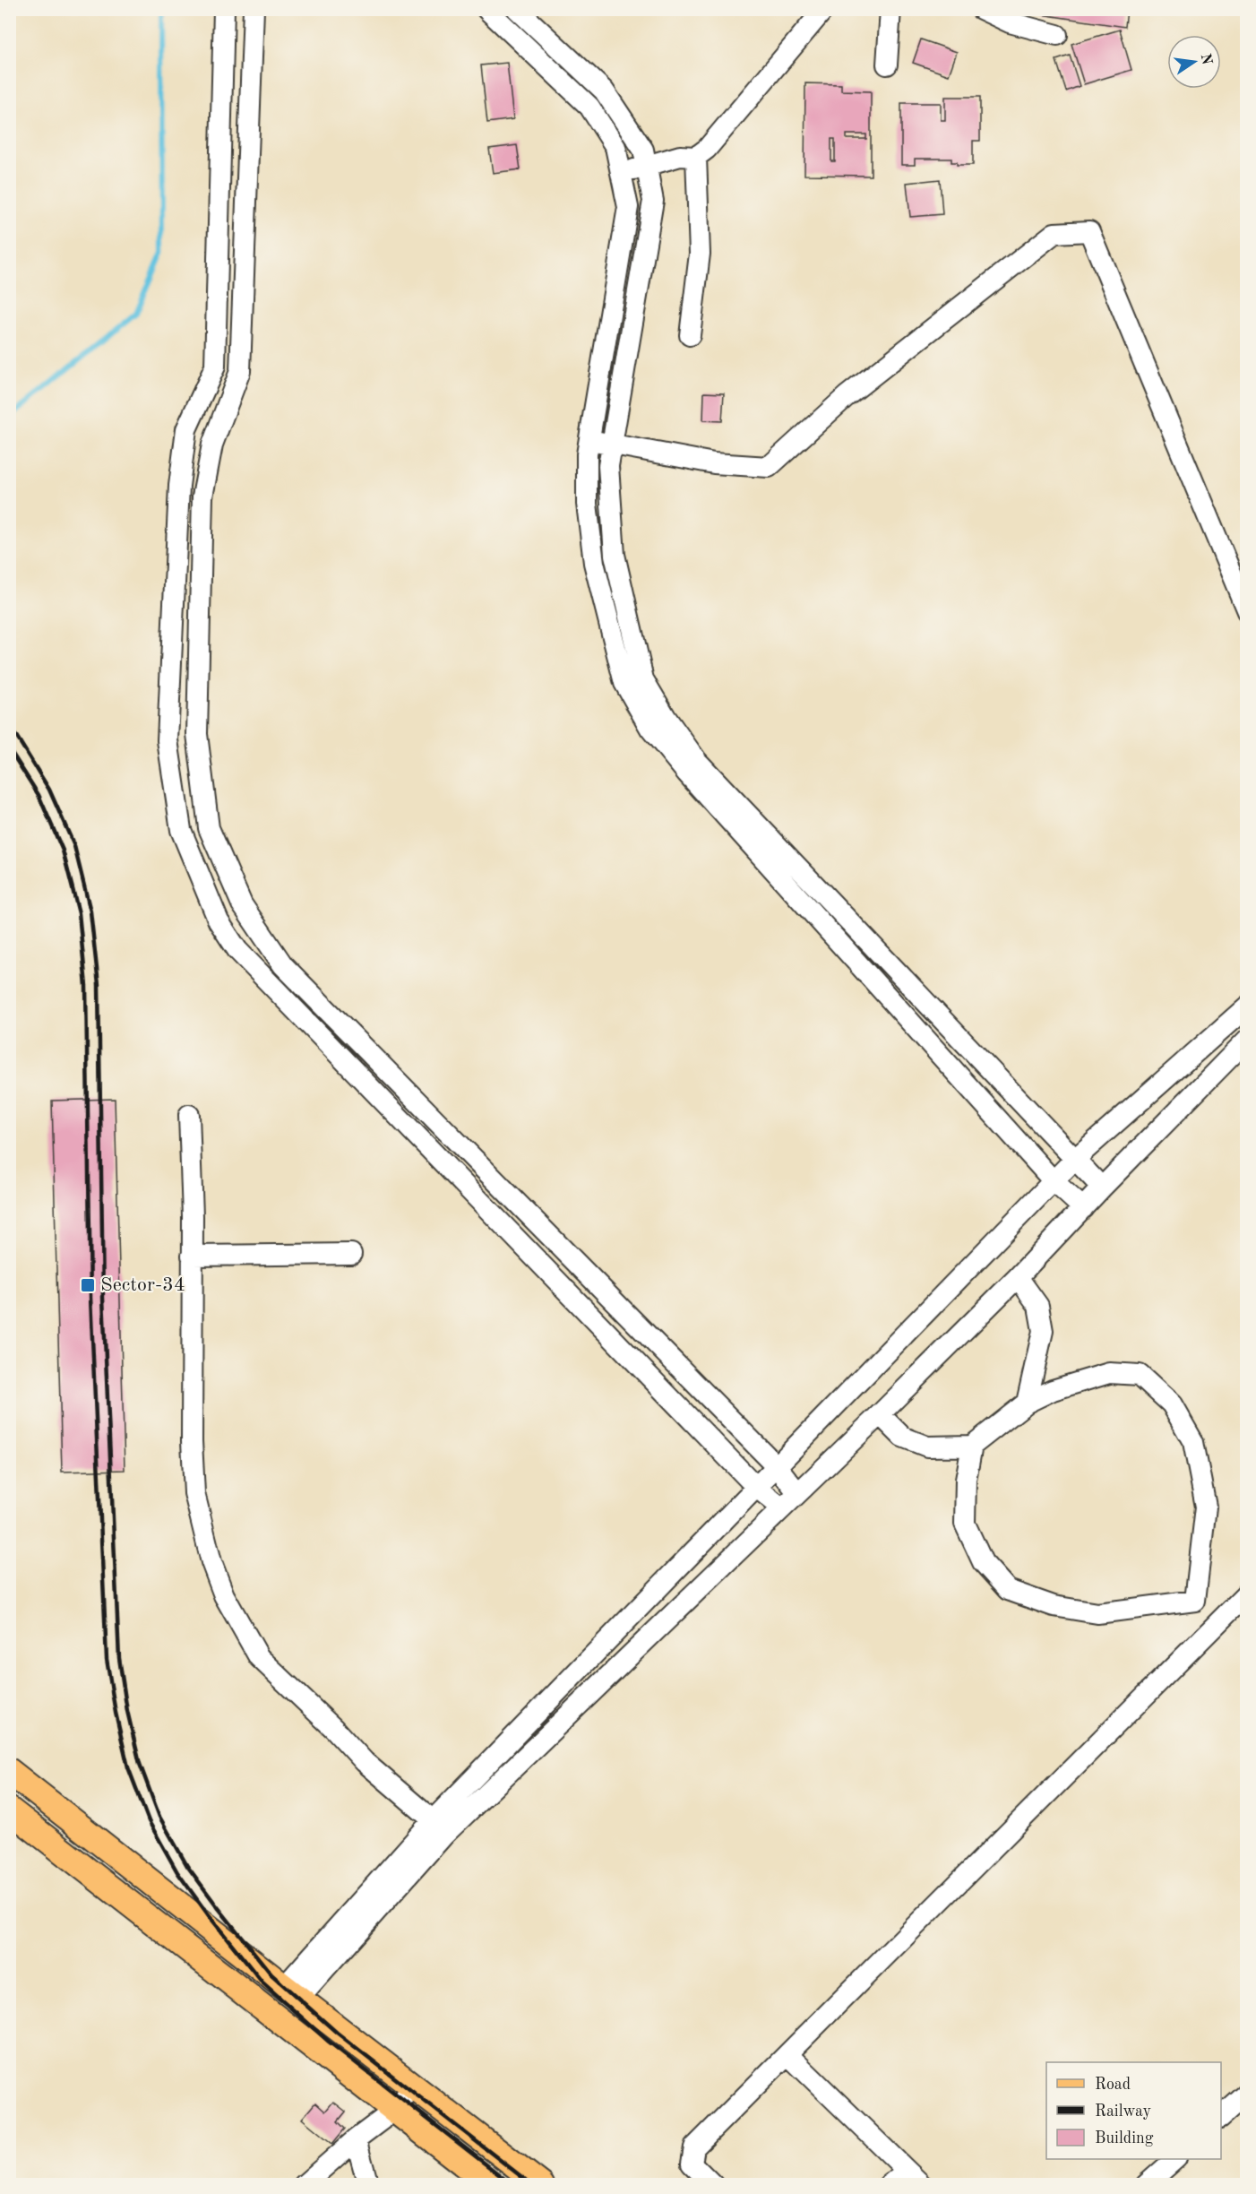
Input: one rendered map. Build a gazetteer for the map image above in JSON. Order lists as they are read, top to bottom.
{
  "places": {
    "transit": ["Sector-34"]
  },
  "legend": ["Road", "Railway", "Building"],
  "north": "right"
}
